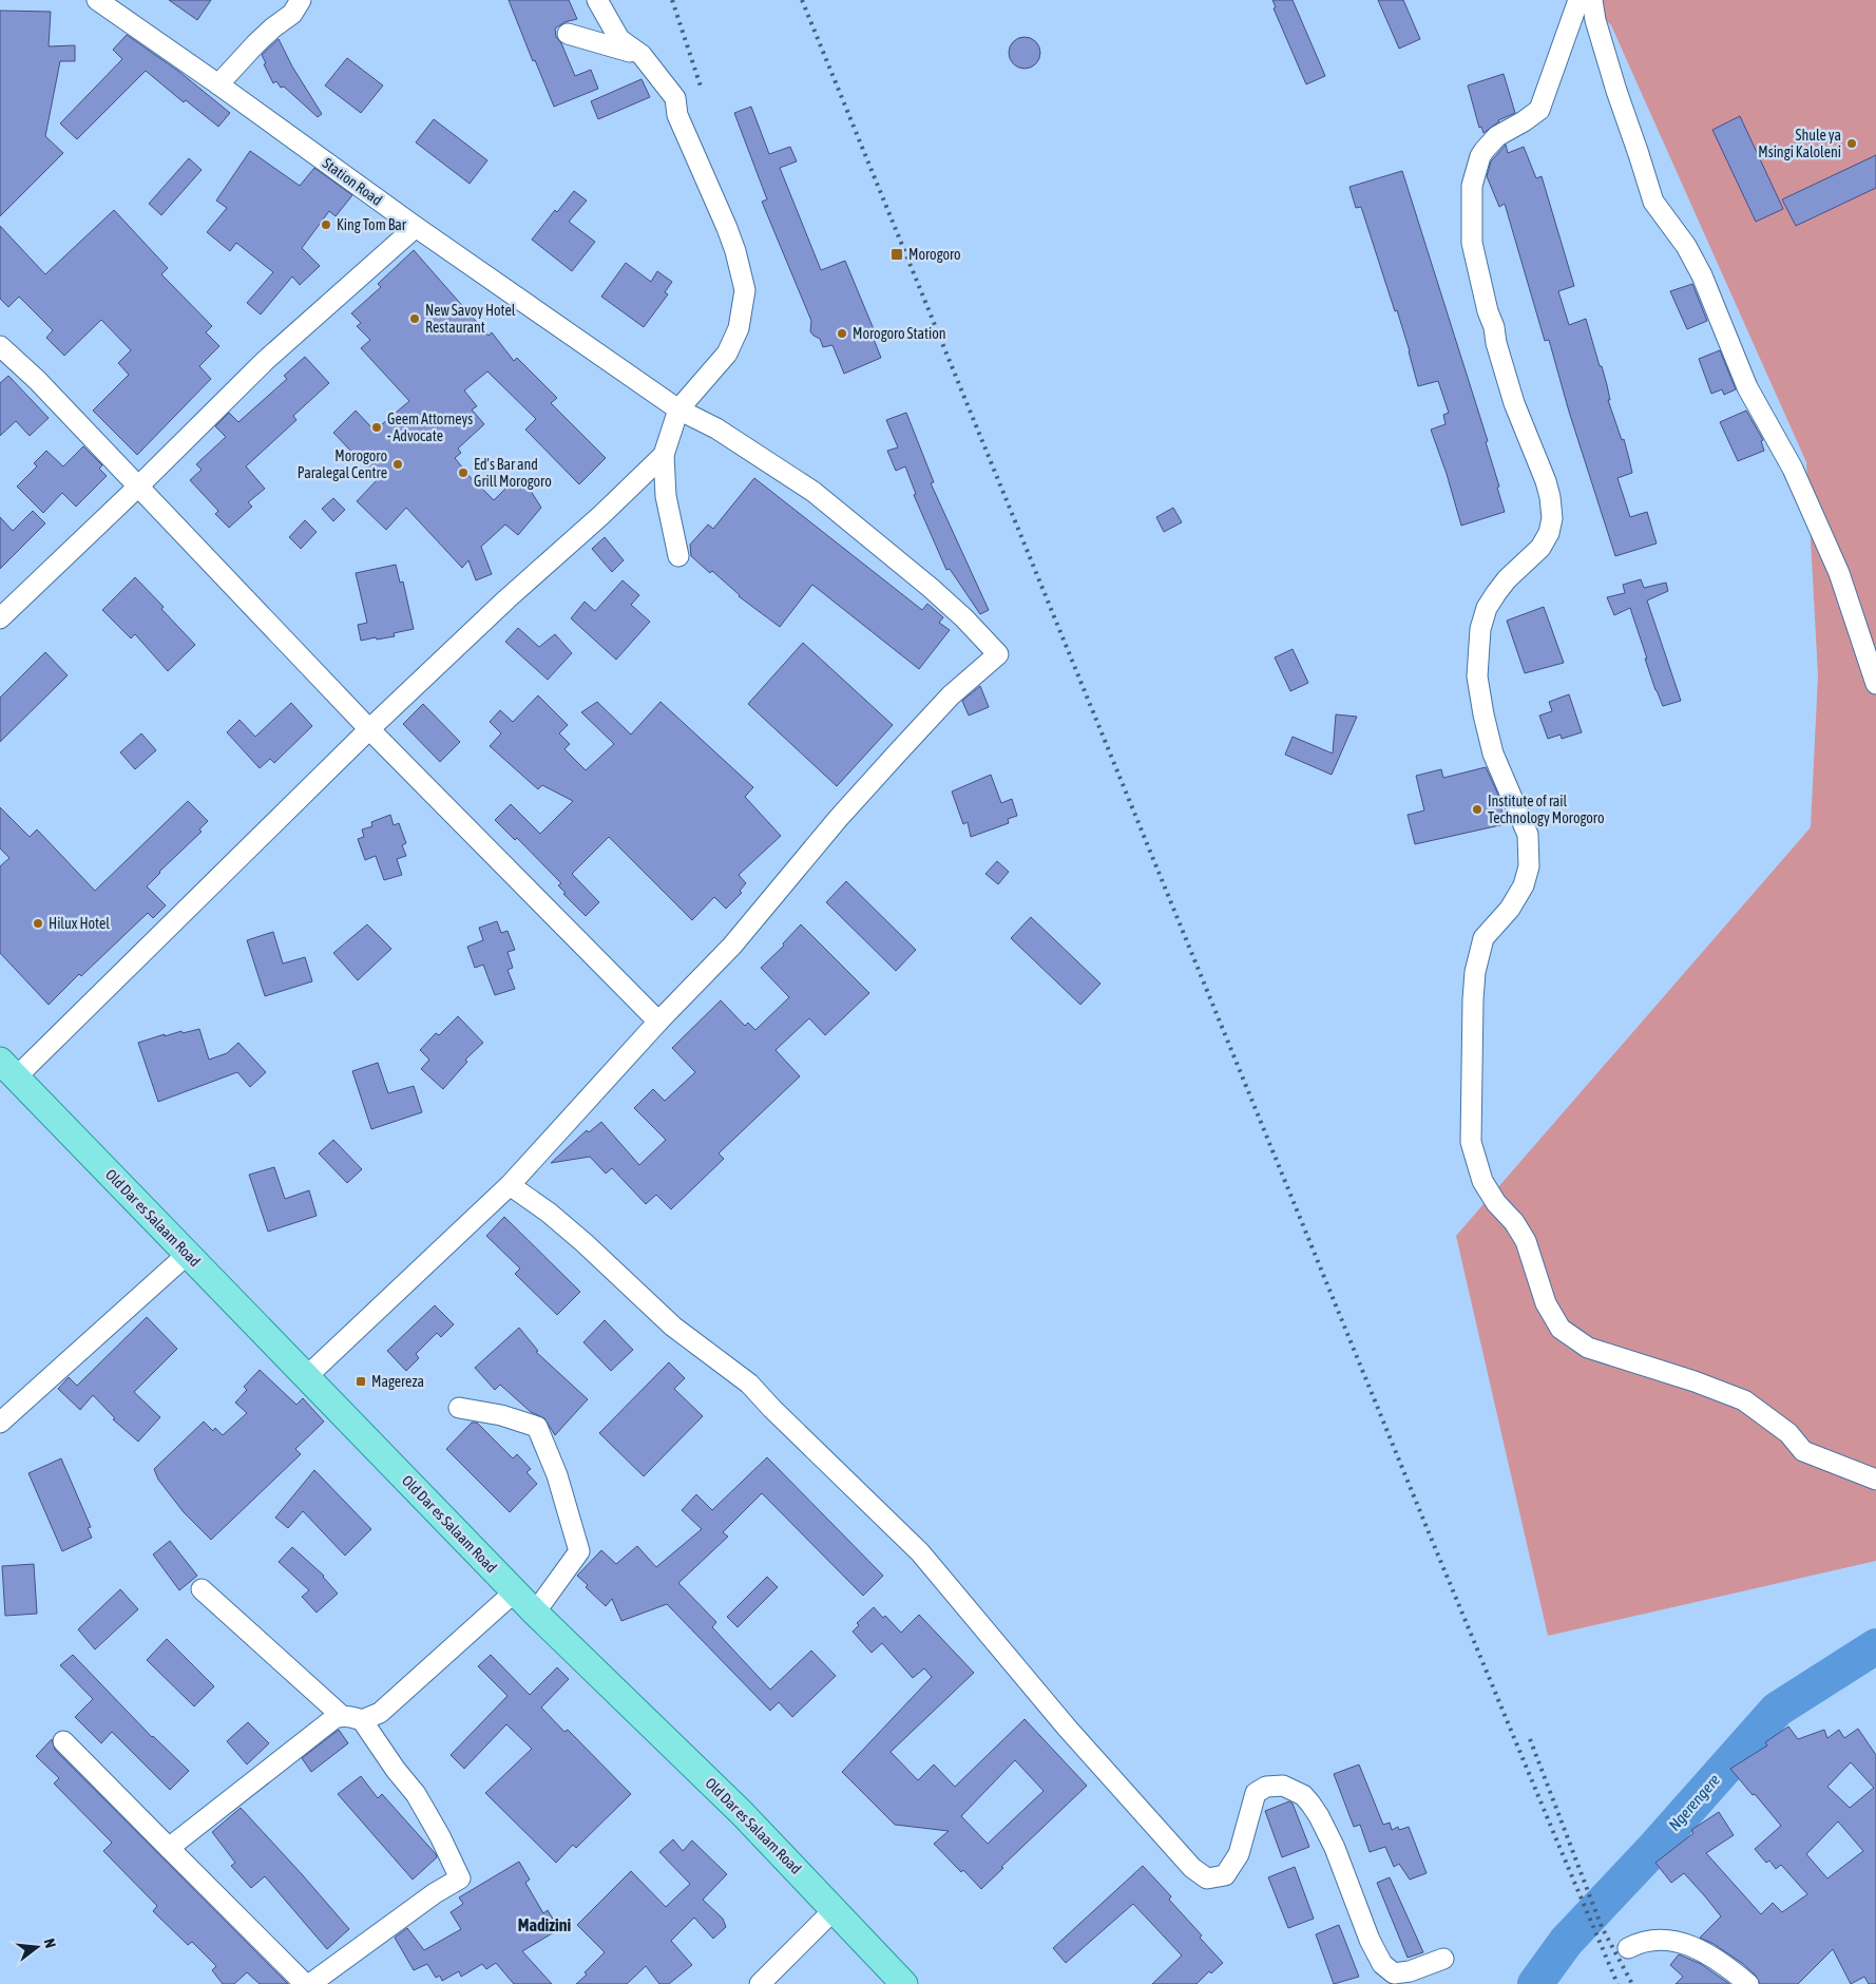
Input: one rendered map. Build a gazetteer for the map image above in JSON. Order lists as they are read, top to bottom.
{
  "streets": {
    "main road": ["Old Dar es Salaam Road"],
    "street": ["Station Road"]
  },
  "districts": ["Madizini"],
  "water": ["Ngerengere"],
  "places": {
    "other": [
      "Shule ya Msingi Kaloleni",
      "King Tom Bar",
      "New Savoy Hotel Restaurant",
      "Morogoro Station",
      "Geem Attorneys - Advocate",
      "Morogoro Paralegal Centre",
      "Ed's Bar and Grill Morogoro",
      "Institute of rail Technology Morogoro",
      "Hilux Hotel"
    ],
    "transit": ["Morogoro", "Magereza"]
  },
  "north": "right"
}
